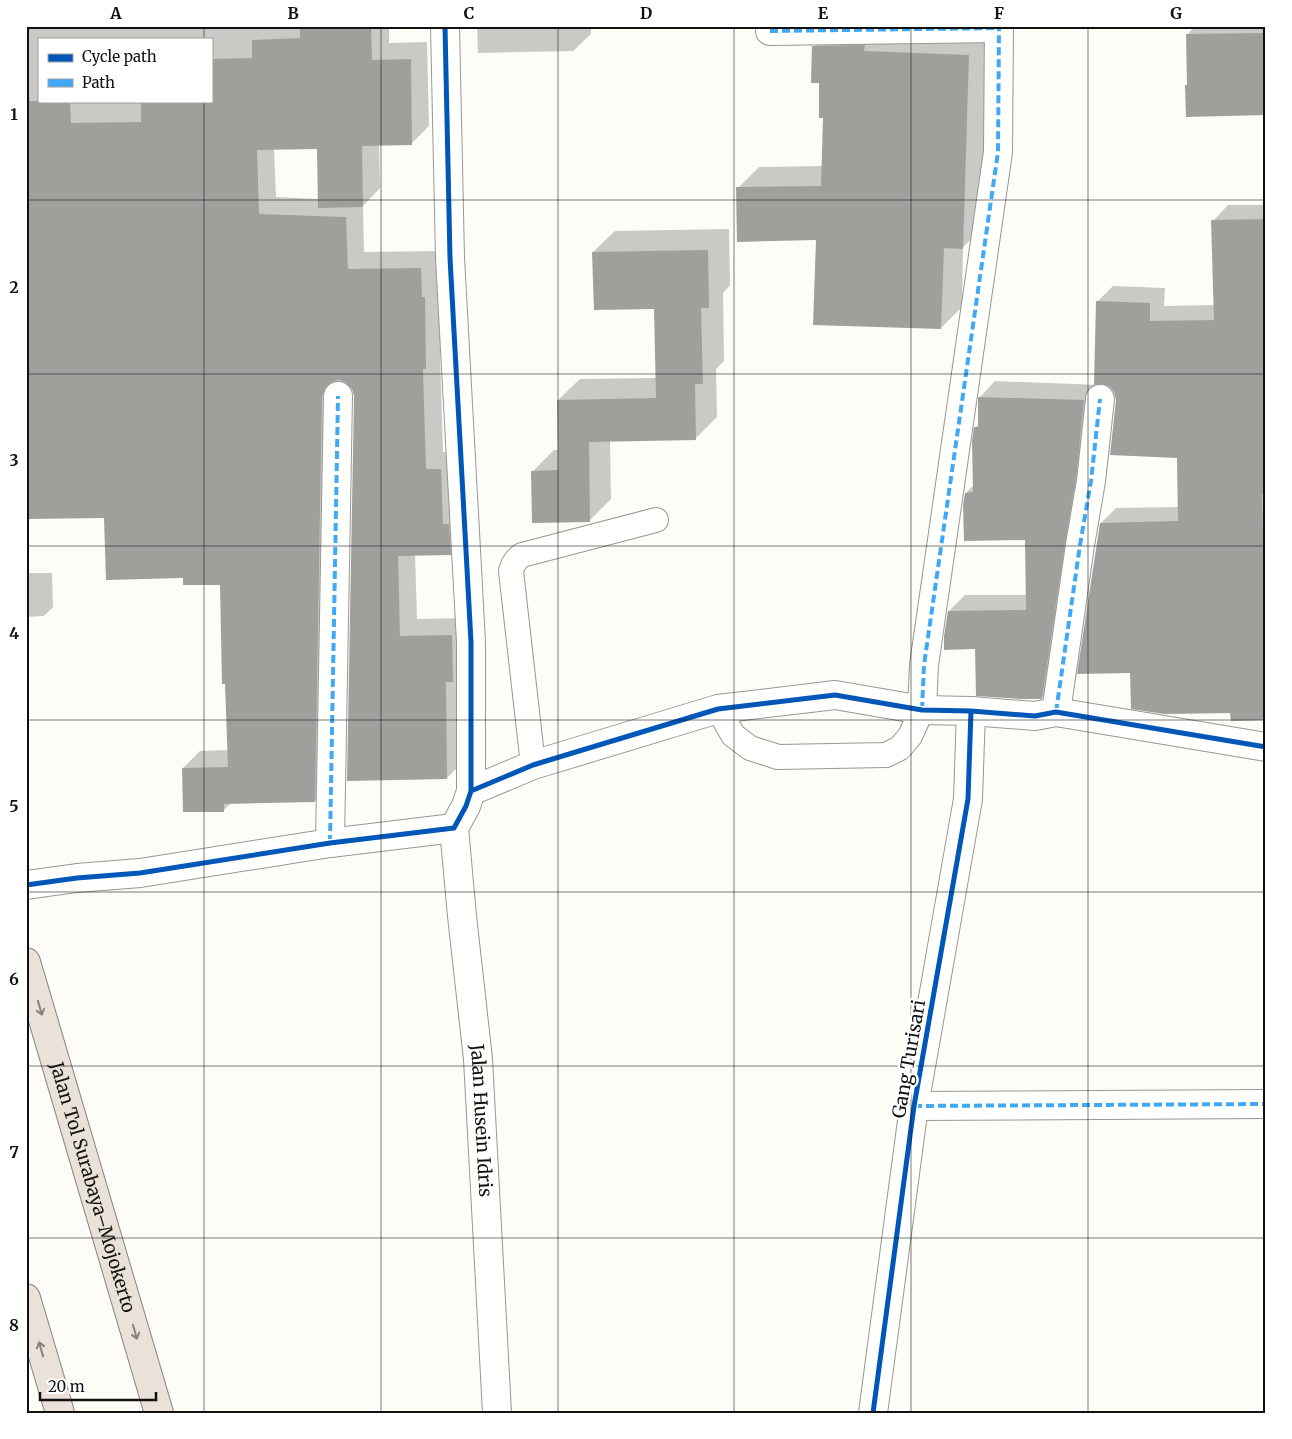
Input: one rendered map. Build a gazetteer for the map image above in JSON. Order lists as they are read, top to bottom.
{
  "streets": {
    "highway": ["Jalan Tol Surabaya–Mojokerto"],
    "street": ["Gang Turisari", "Jalan Husein Idris"]
  },
  "one_way": ["Jalan Tol Surabaya–Mojokerto"],
  "legend": ["Cycle path", "Path"],
  "scale_bar": "20 m",
  "grid": {
    "columns": [
      "A",
      "B",
      "C",
      "D",
      "E",
      "F",
      "G"
    ],
    "rows": [
      "1",
      "2",
      "3",
      "4",
      "5",
      "6",
      "7",
      "8"
    ]
  }
}
